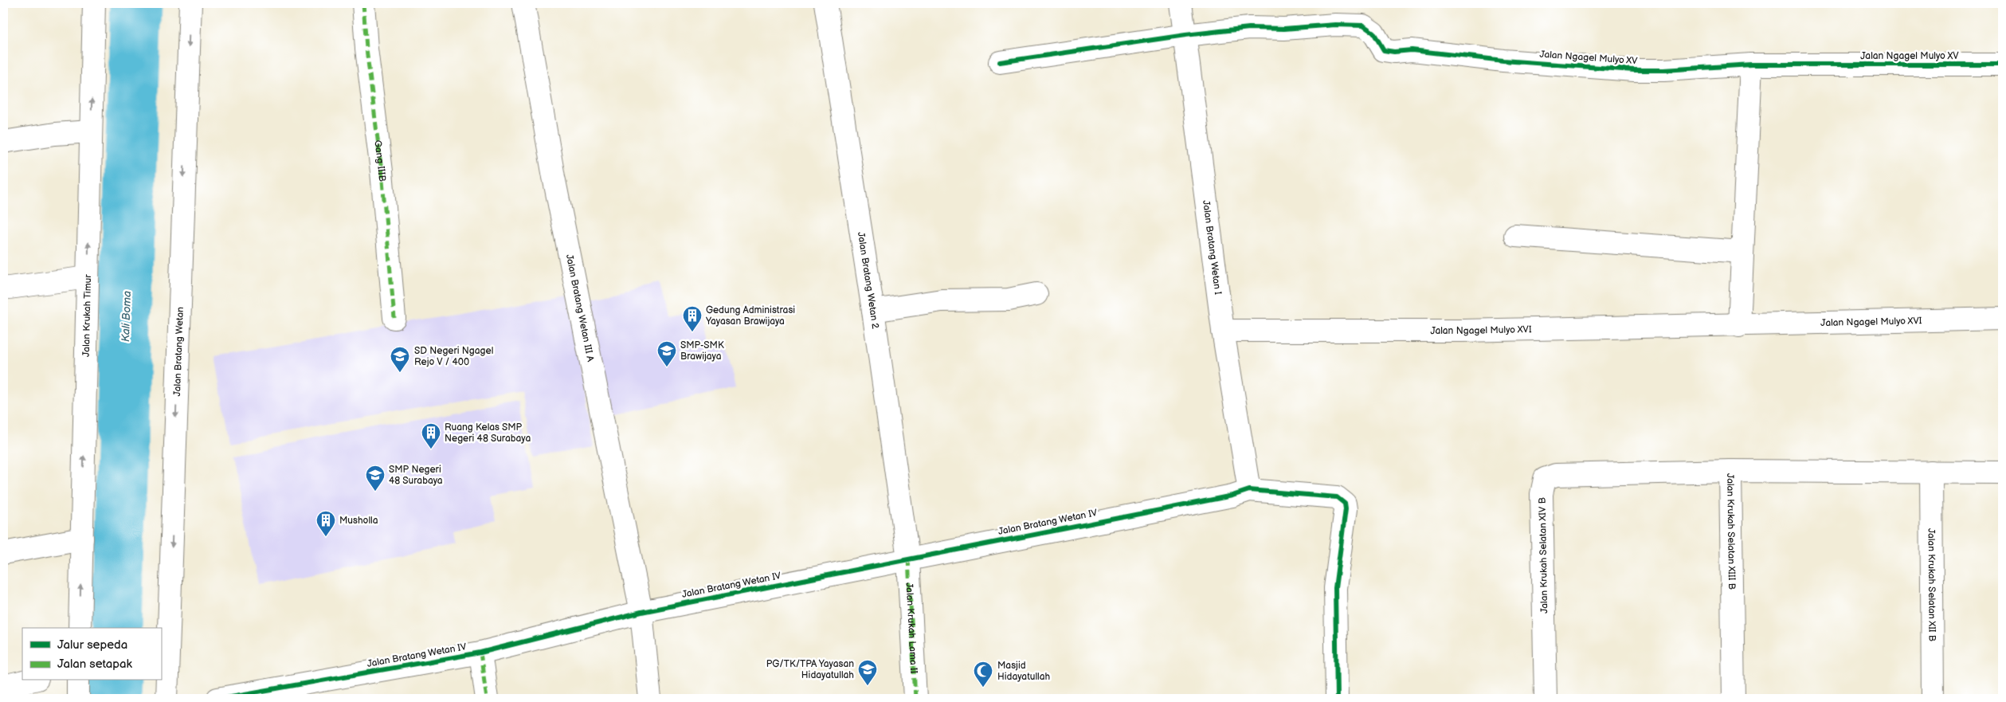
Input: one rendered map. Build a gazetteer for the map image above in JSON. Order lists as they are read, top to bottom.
{
  "streets": {
    "street": [
      "Jalan Ngagel Mulyo XV",
      "Gang IIIB",
      "Jalan Bratang Wetan I",
      "Jalan Bratang Wetan 2",
      "Jalan Bratang Wetan III A",
      "Jalan Krukah Timur",
      "Jalan Ngagel Mulyo XVI",
      "Jalan Bratang Wetan",
      "Jalan Bratang Wetan IV",
      "Jalan Krukah Selatan XIII B",
      "Jalan Krukah Selatan XIV B",
      "Jalan Krukah Selatan XII B",
      "Jalan Krukah Lama II"
    ]
  },
  "crossings": [
    ["Jalan Ngagel Mulyo XV", "Jalan Bratang Wetan I"],
    ["Jalan Bratang Wetan I", "Jalan Ngagel Mulyo XVI"],
    ["Jalan Bratang Wetan I", "Jalan Bratang Wetan IV"],
    ["Jalan Bratang Wetan 2", "Jalan Bratang Wetan IV"],
    ["Jalan Bratang Wetan 2", "Jalan Krukah Lama II"],
    ["Jalan Bratang Wetan III A", "Jalan Bratang Wetan IV"],
    ["Jalan Bratang Wetan IV", "Jalan Krukah Lama II"],
    ["Jalan Krukah Selatan XIII B", "Jalan Krukah Selatan XIV B"],
    ["Jalan Krukah Selatan XIII B", "Jalan Krukah Selatan XII B"]
  ],
  "one_way": ["Jalan Krukah Timur", "Jalan Bratang Wetan"],
  "water": ["Kali Boma"],
  "places": {
    "building": ["Gedung Administrasi Yayasan Brawijaya", "Ruang Kelas SMP Negeri 48 Surabaya", "Musholla"],
    "school or university": [
      "SMP-SMK Brawijaya",
      "SD Negeri Ngagel Rejo V / 400",
      "SMP Negeri 48 Surabaya",
      "PG/TK/TPA Yayasan Hidayatullah"
    ],
    "mosque": ["Masjid Hidayatullah"]
  },
  "legend": ["Jalur sepeda", "Jalan setapak"]
}
